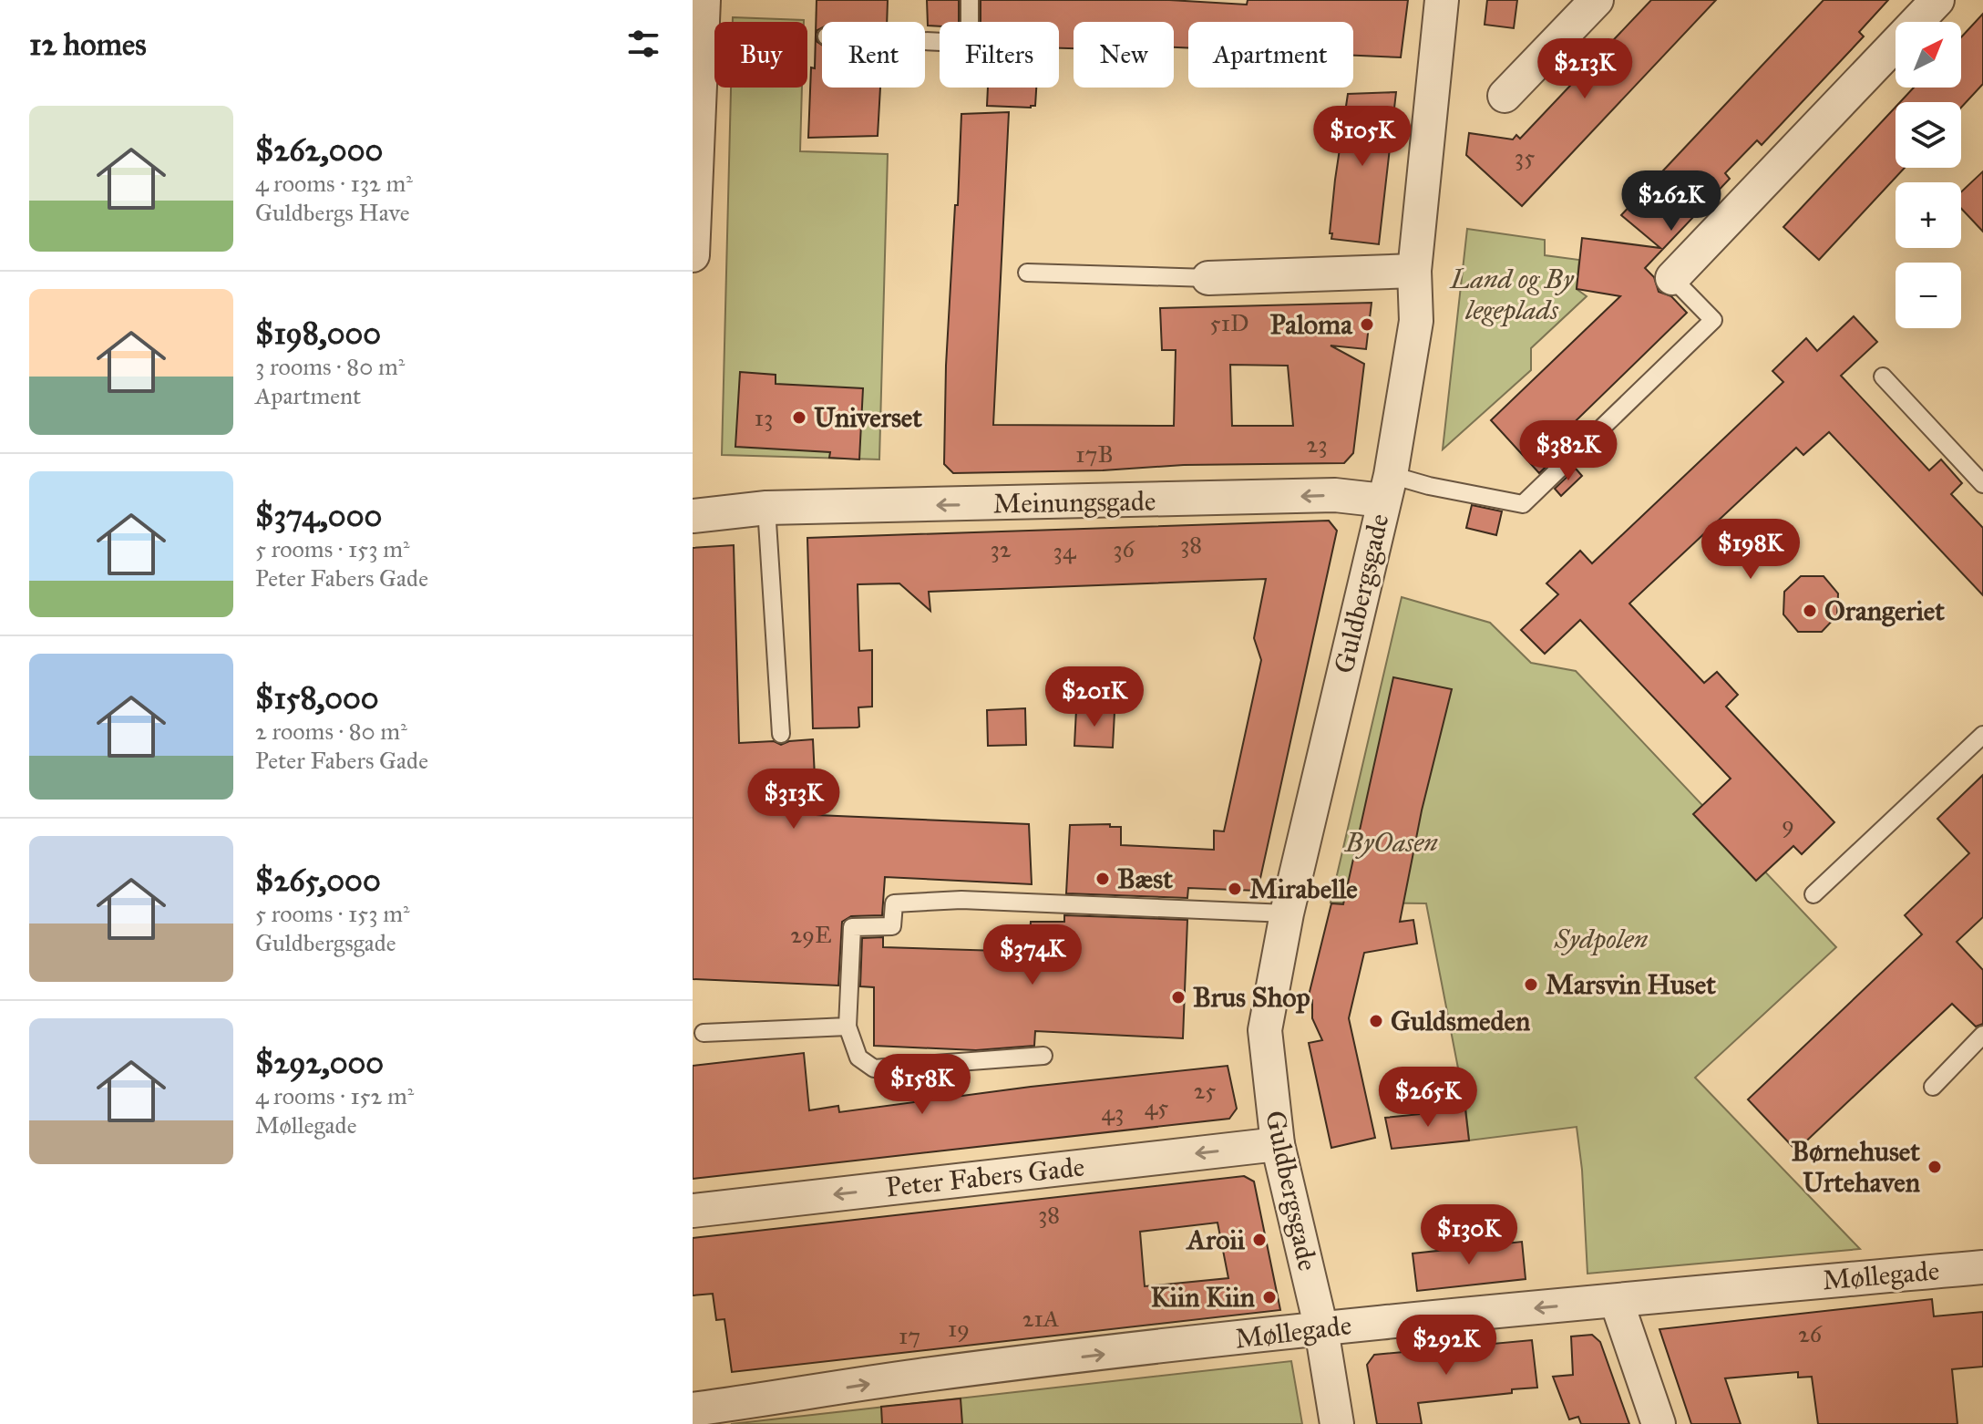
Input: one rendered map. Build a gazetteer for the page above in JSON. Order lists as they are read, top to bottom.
{
  "streets": {
    "street": [
      "Meinungsgade",
      "Guldbergsgade",
      "Peter Fabers Gade",
      "Møllegade"
    ]
  },
  "crossings": [
    ["Meinungsgade", "Guldbergsgade"],
    ["Guldbergsgade", "Peter Fabers Gade"],
    ["Guldbergsgade", "Møllegade"]
  ],
  "one_way": ["Meinungsgade", "Peter Fabers Gade"],
  "parks": ["Land og By legeplads", "ByOasen", "Sydpolen"],
  "places": [
    "Paloma",
    "Universet",
    "Orangeriet",
    "Bæst",
    "Mirabelle",
    "Marsvin Huset",
    "Brus Shop",
    "Guldsmeden",
    "Børnehuset Urtehaven",
    "Aroii",
    "Kiin Kiin"
  ],
  "house_numbers": [
    "35",
    "51D",
    "13",
    "23",
    "17B",
    "38",
    "32",
    "36",
    "34",
    "9",
    "29E",
    "25",
    "45",
    "43",
    "38",
    "21A",
    "19",
    "26",
    "17"
  ],
  "north": "top right",
  "page": {
    "heading": "12 homes",
    "map_buttons": ["+", "−"],
    "chip": [
      "Buy",
      "Rent",
      "Filters",
      "New",
      "Apartment"
    ],
    "price": [
      "$213K",
      "$105K",
      "$262K",
      "$382K",
      "$198K",
      "$201K",
      "$313K",
      "$374K",
      "$158K",
      "$265K",
      "$130K",
      "$292K"
    ],
    "list": [
      {
        "name": "$262,000",
        "note": "4 rooms · 132 m² · Guldbergs Have"
      },
      {
        "name": "$198,000",
        "note": "3 rooms · 80 m² · Apartment"
      },
      {
        "name": "$374,000",
        "note": "5 rooms · 153 m² · Peter Fabers Gade"
      },
      {
        "name": "$158,000",
        "note": "2 rooms · 80 m² · Peter Fabers Gade"
      },
      {
        "name": "$265,000",
        "note": "5 rooms · 153 m² · Guldbergsgade"
      },
      {
        "name": "$292,000",
        "note": "4 rooms · 152 m² · Møllegade"
      }
    ]
  }
}
